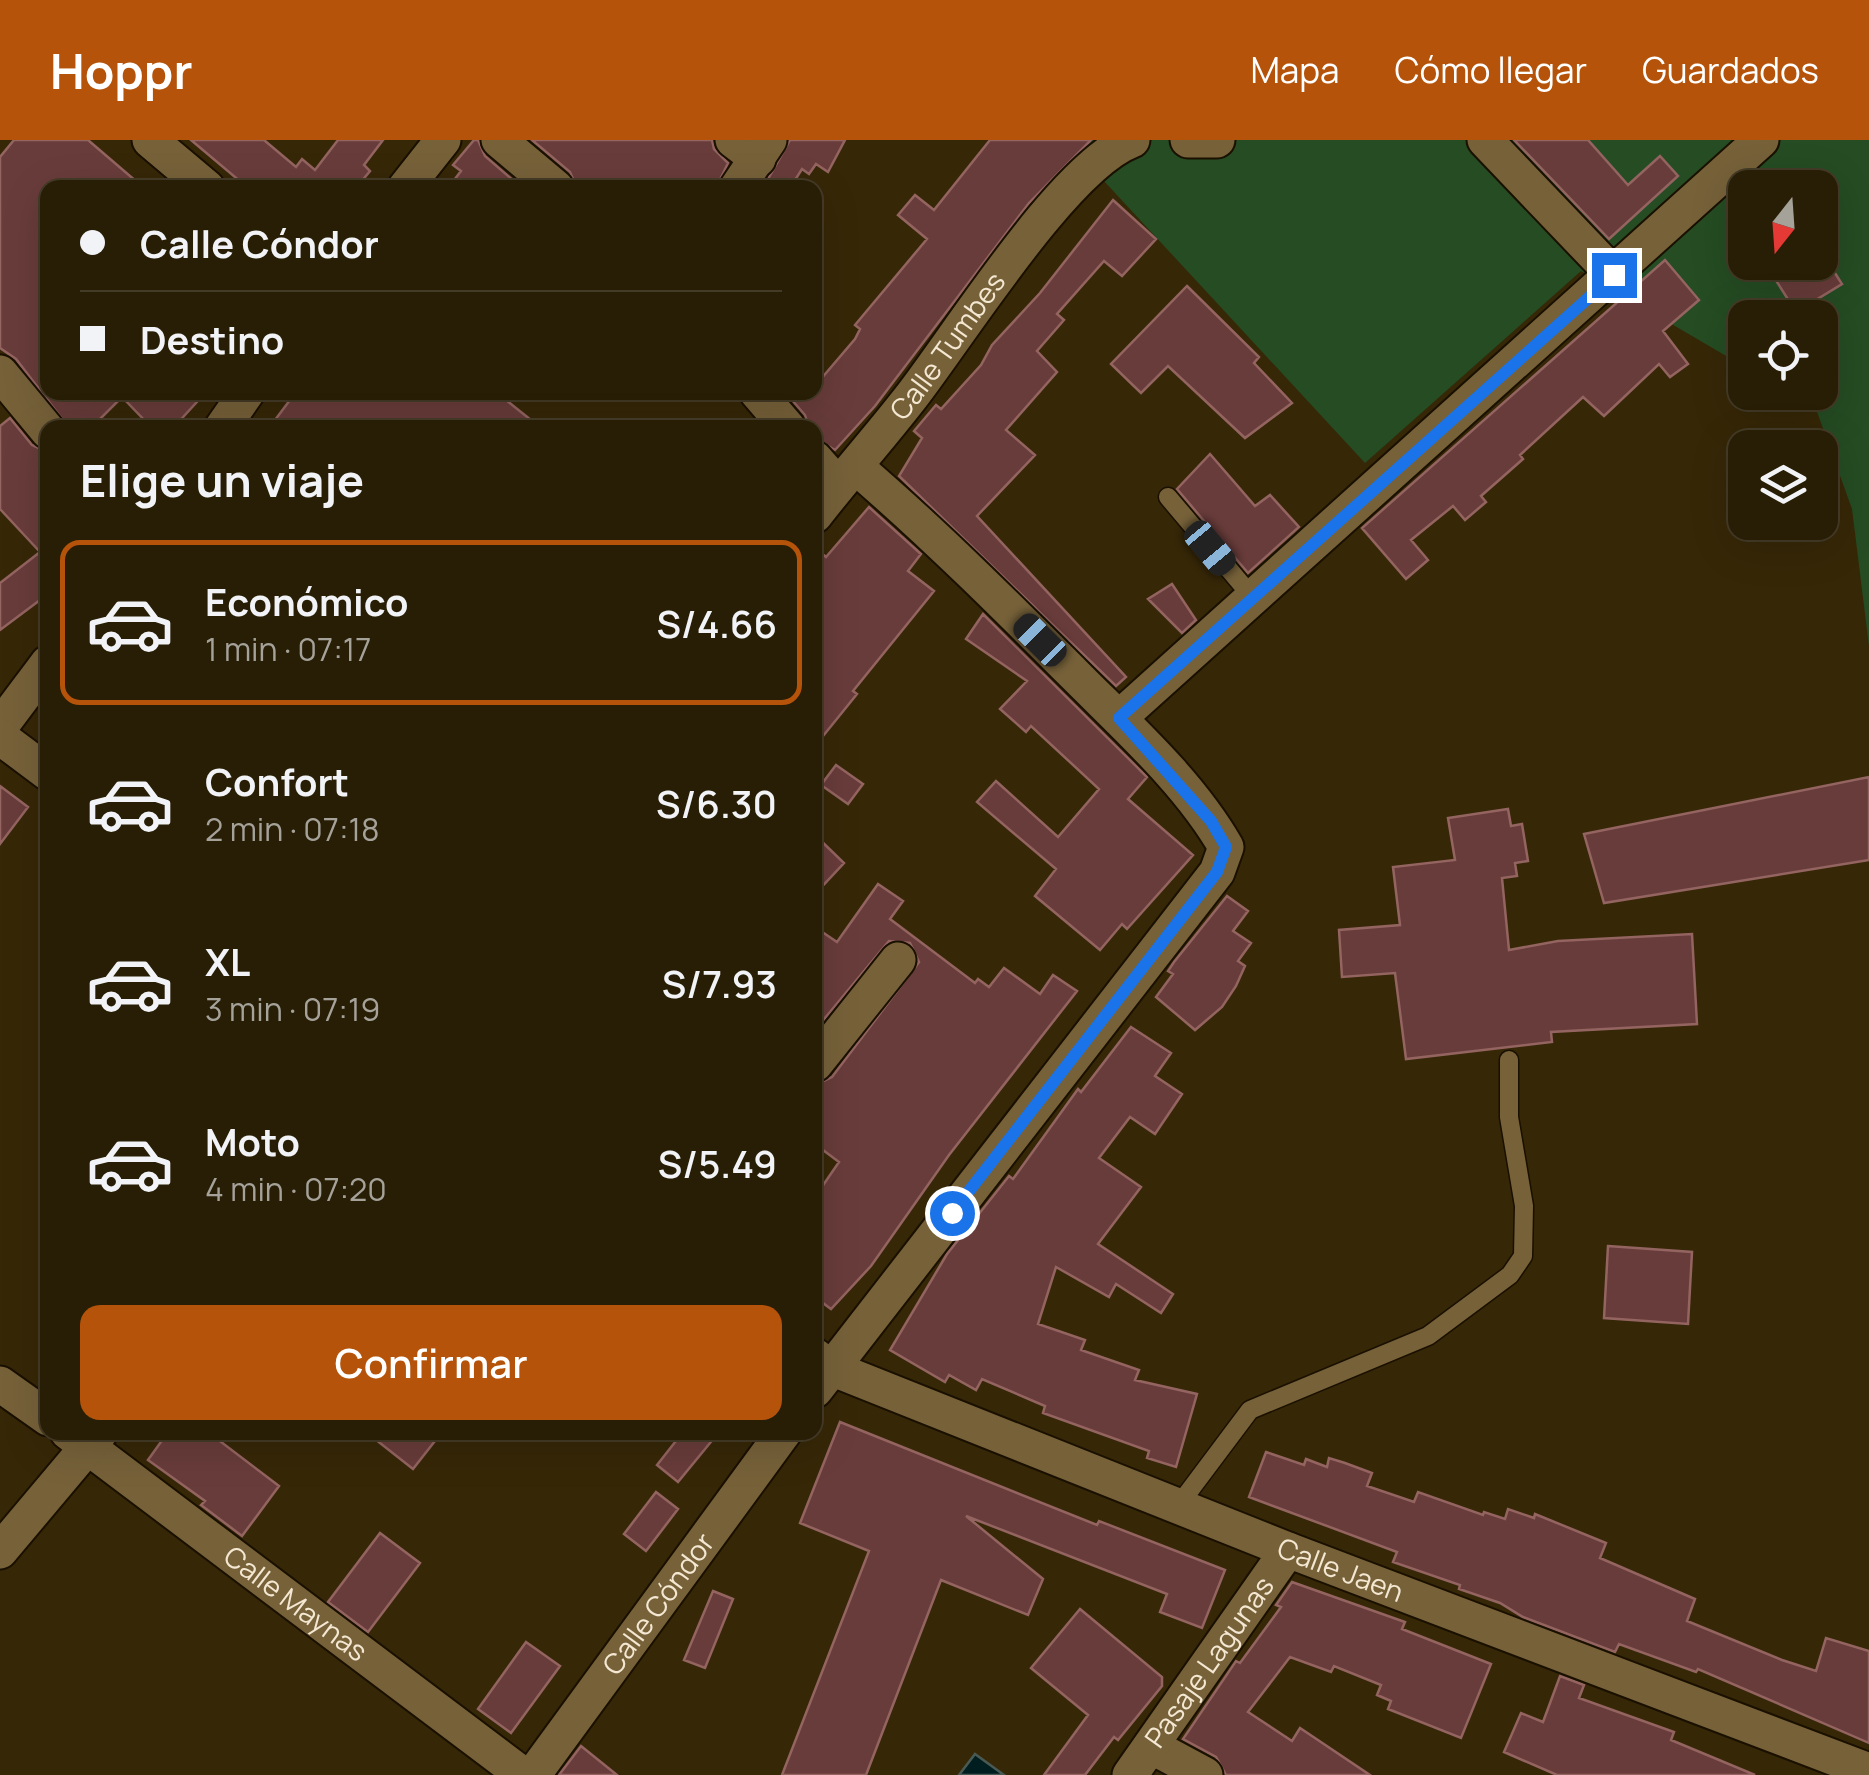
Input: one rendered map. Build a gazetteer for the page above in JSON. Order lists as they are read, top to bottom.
{
  "streets": {
    "street": [
      "Calle Tumbes",
      "Calle Jaen",
      "Calle Maynas",
      "Calle Cóndor",
      "Pasaje Lagunas"
    ]
  },
  "crossings": [
    ["Calle Jaen", "Pasaje Lagunas"]
  ],
  "north": "bottom",
  "page": {
    "header": "Hoppr",
    "nav": ["Mapa", "Cómo llegar", "Guardados"],
    "banner": ["Calle Cóndor", "Destino"],
    "heading": "Elige un viaje",
    "list": [
      {
        "name": "Económico",
        "note": "1 min · 07:17",
        "value": "S/4.66"
      },
      {
        "name": "Confort",
        "note": "2 min · 07:18",
        "value": "S/6.30"
      },
      {
        "name": "XL",
        "note": "3 min · 07:19",
        "value": "S/7.93"
      },
      {
        "name": "Moto",
        "note": "4 min · 07:20",
        "value": "S/5.49"
      }
    ],
    "buttons": "Confirmar"
  }
}
